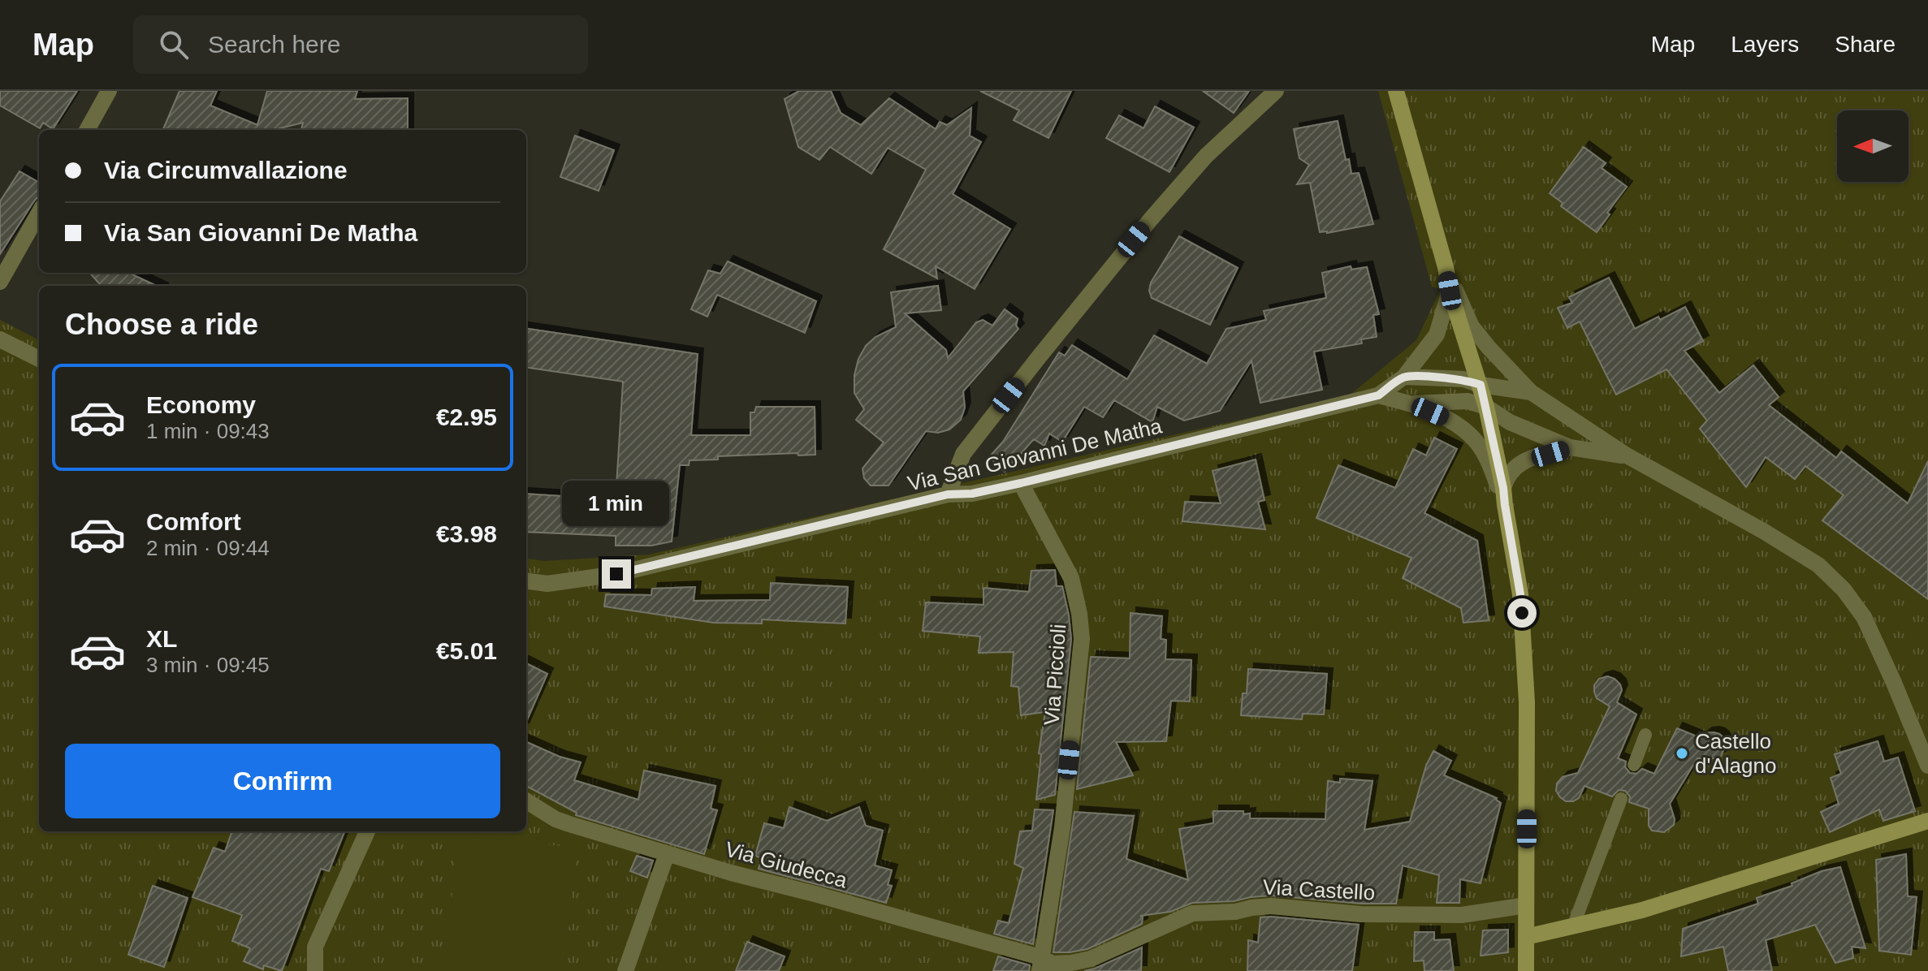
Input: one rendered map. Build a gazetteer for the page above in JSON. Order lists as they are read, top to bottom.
{
  "streets": {
    "street": [
      "Via San Giovanni De Matha",
      "Via Piccioli",
      "Via Giudecca",
      "Via Castello"
    ]
  },
  "crossings": [
    ["Via San Giovanni De Matha", "Via Piccioli"],
    ["Via Piccioli", "Via Giudecca"],
    ["Via Piccioli", "Via Castello"],
    ["Via Giudecca", "Via Castello"]
  ],
  "places": ["Castello d'Alagno"],
  "north": "left",
  "page": {
    "header": "Map",
    "search": "Search here",
    "nav": ["Map", "Layers", "Share"],
    "banner": ["Via Circumvallazione", "Via San Giovanni De Matha"],
    "heading": "Choose a ride",
    "list": [
      {
        "name": "Economy",
        "note": "1 min · 09:43",
        "value": "€2.95"
      },
      {
        "name": "Comfort",
        "note": "2 min · 09:44",
        "value": "€3.98"
      },
      {
        "name": "XL",
        "note": "3 min · 09:45",
        "value": "€5.01"
      }
    ],
    "bubble": "1 min",
    "buttons": "Confirm"
  }
}
